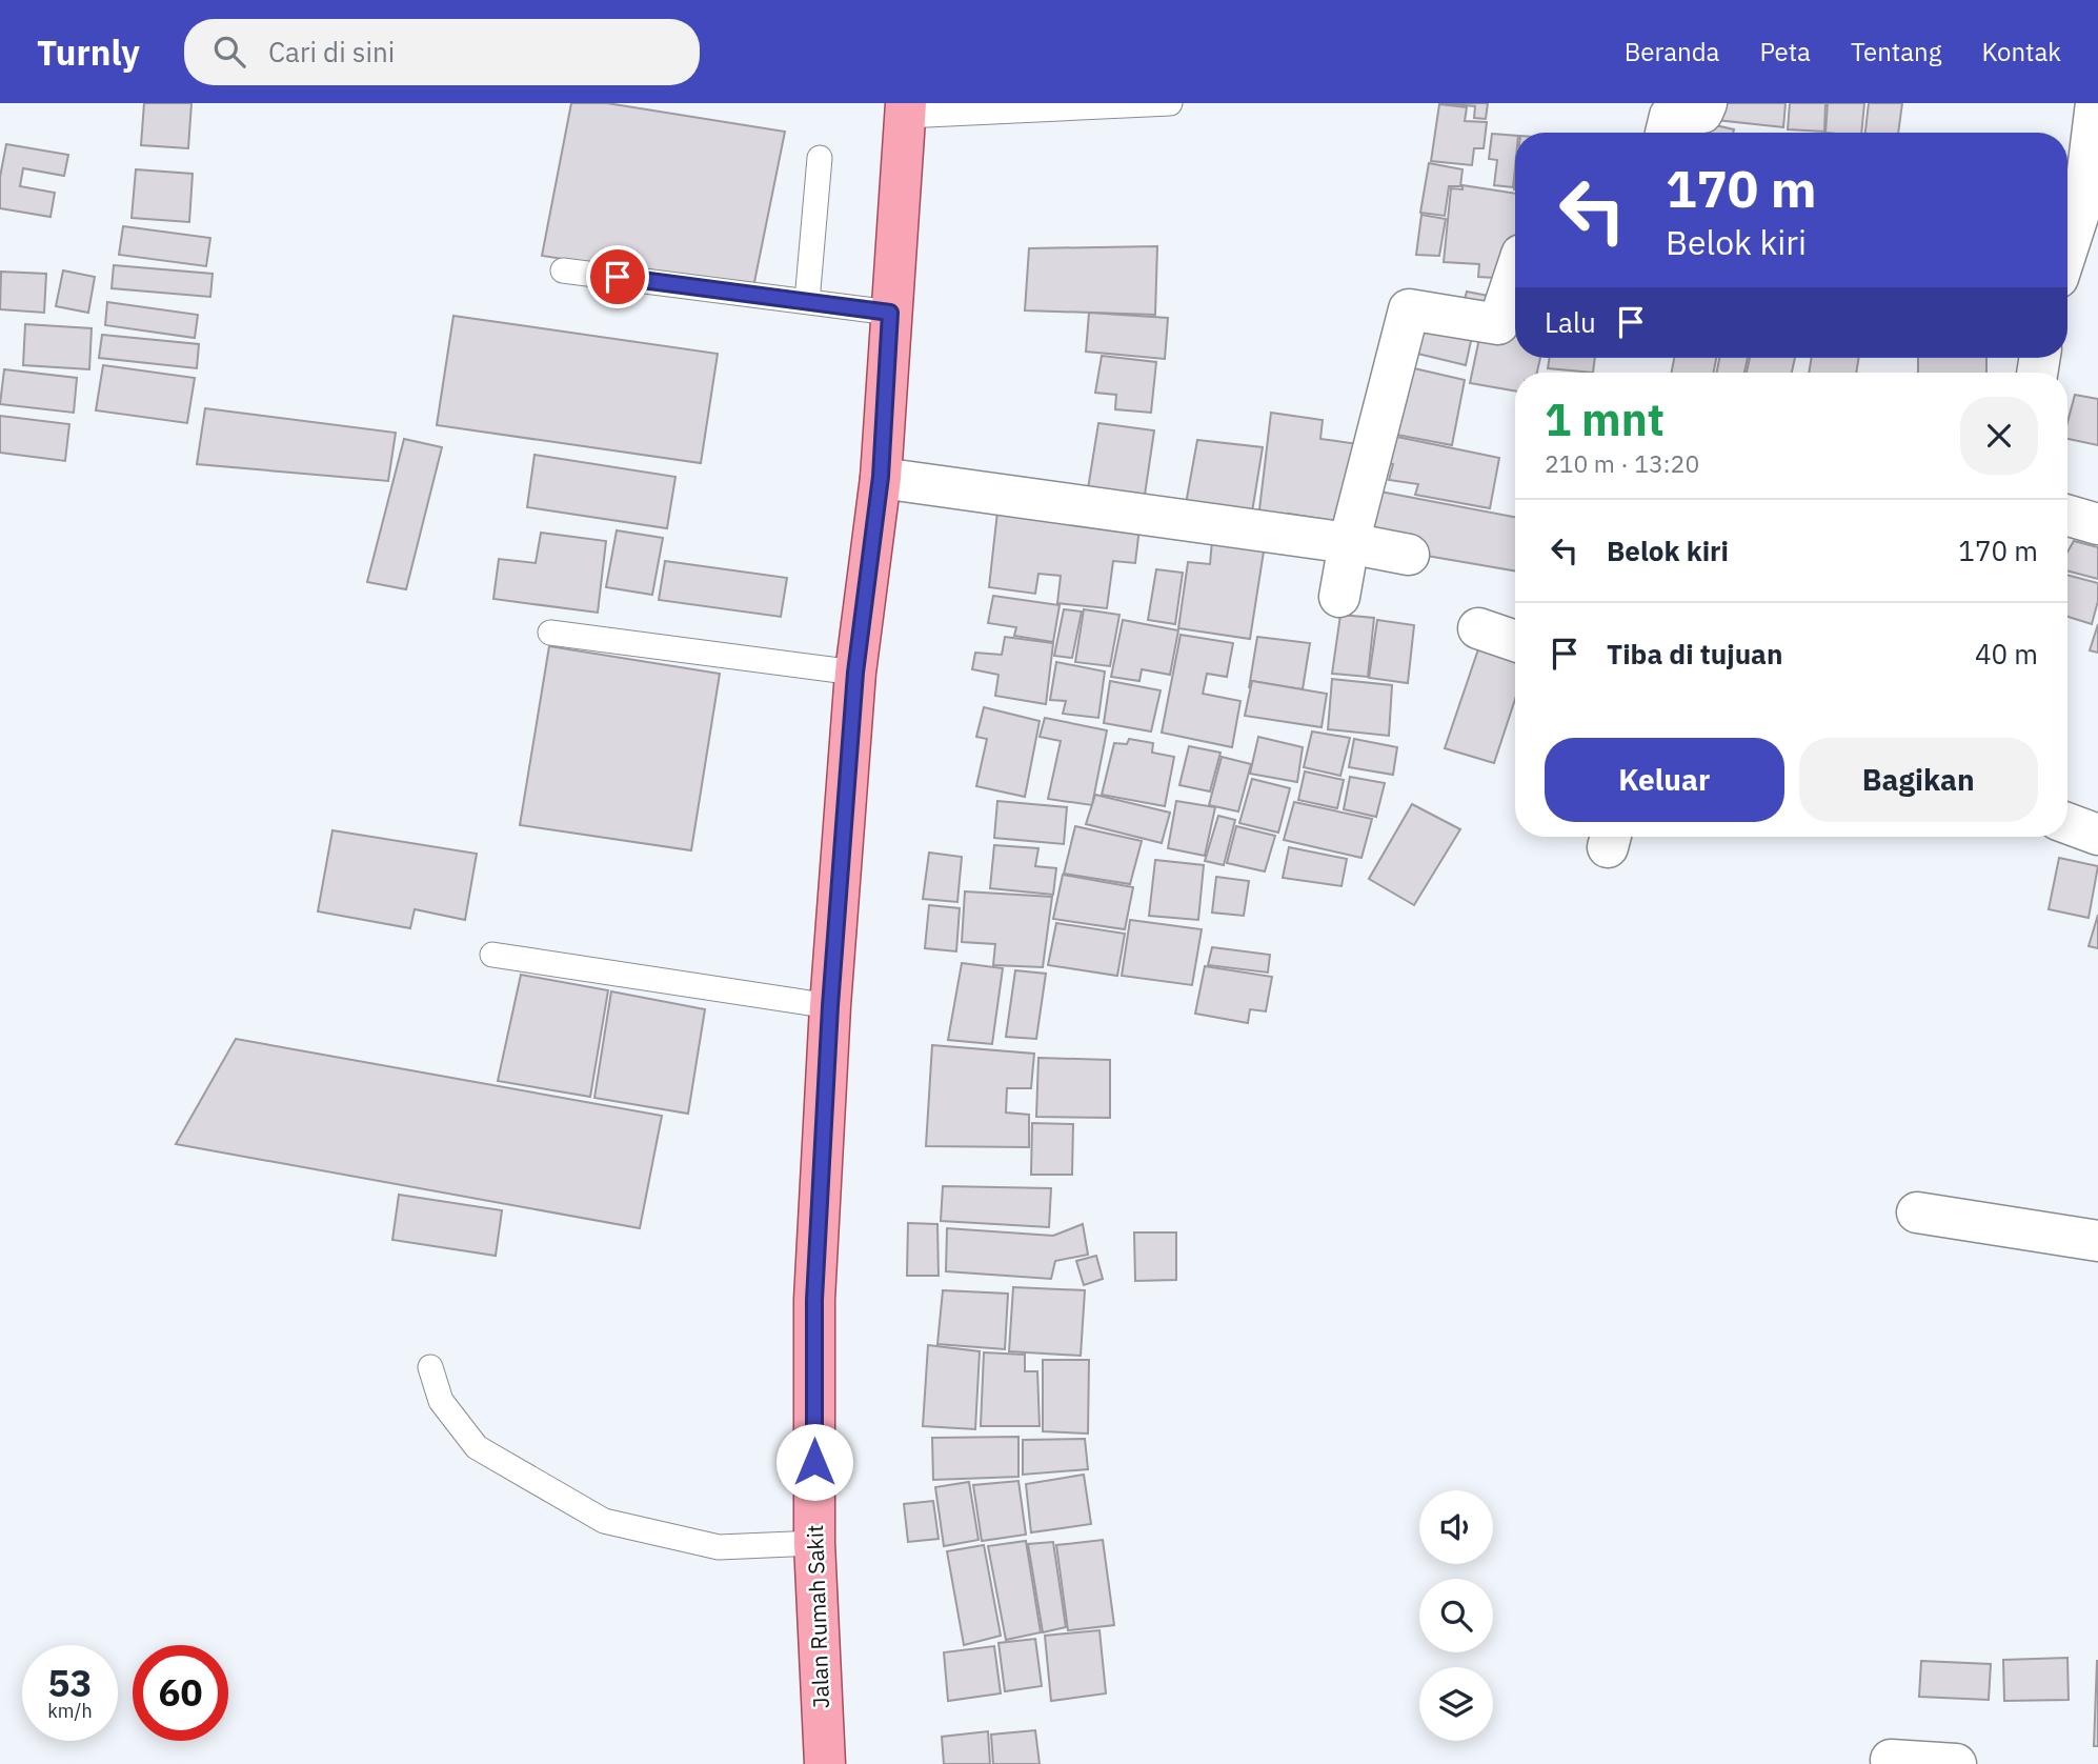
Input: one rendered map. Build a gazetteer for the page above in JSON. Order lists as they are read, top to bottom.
{
  "streets": {
    "main road": ["Jalan Rumah Sakit"]
  },
  "page": {
    "header": "Turnly",
    "search": "Cari di sini",
    "nav": [
      "Beranda",
      "Peta",
      "Tentang",
      "Kontak"
    ],
    "turn": ["170 m", "Belok kiri"],
    "then": "Lalu",
    "heading": ["1 mnt", "210 m · 13:20"],
    "list": [
      {
        "name": "Belok kiri",
        "value": "170 m"
      },
      {
        "name": "Tiba di tujuan",
        "value": "40 m"
      }
    ],
    "buttons": ["Keluar", "Bagikan"],
    "speed": "53 km/h",
    "limit": "60"
  }
}
